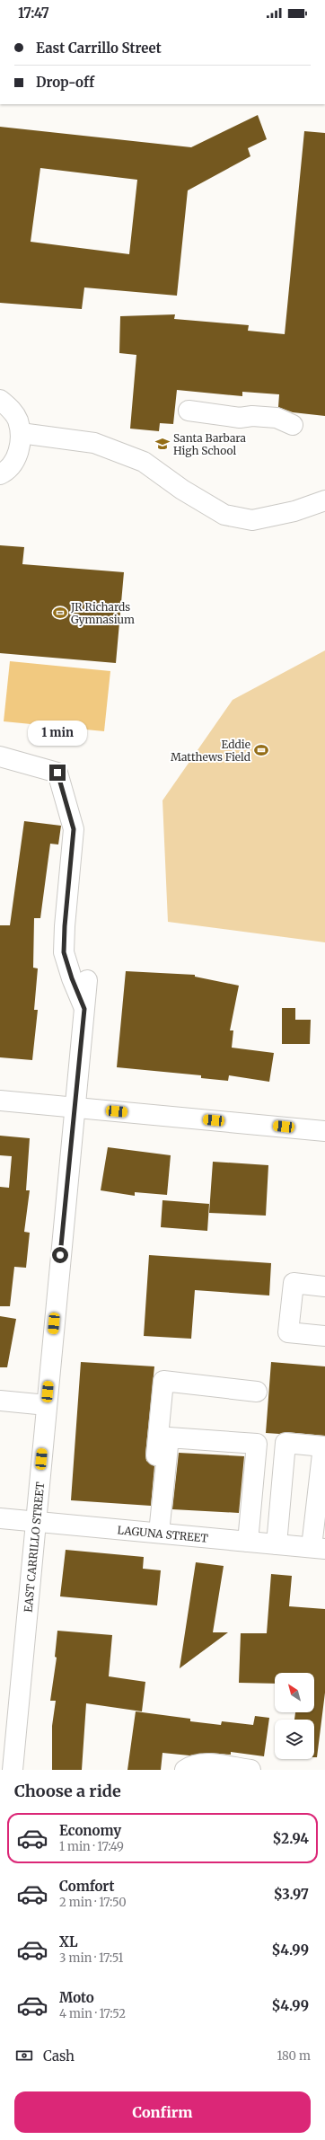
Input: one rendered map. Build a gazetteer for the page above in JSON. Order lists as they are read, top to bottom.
{
  "streets": {
    "street": ["LAGUNA STREET", "EAST CARRILLO STREET"]
  },
  "crossings": [
    ["LAGUNA STREET", "EAST CARRILLO STREET"]
  ],
  "places": {
    "school or university": ["Santa Barbara High School"],
    "sports": ["JR Richards Gymnasium", "Eddie Matthews Field"]
  },
  "north": "top left",
  "page": {
    "status": "17:47",
    "banner": ["East Carrillo Street", "Drop-off"],
    "bubble": "1 min",
    "heading": "Choose a ride",
    "list": [
      {
        "name": "Economy",
        "note": "1 min · 17:49",
        "value": "$2.94"
      },
      {
        "name": "Comfort",
        "note": "2 min · 17:50",
        "value": "$3.97"
      },
      {
        "name": "XL",
        "note": "3 min · 17:51",
        "value": "$4.99"
      },
      {
        "name": "Moto",
        "note": "4 min · 17:52",
        "value": "$4.99"
      }
    ],
    "pay": ["Cash", "180 m"],
    "buttons": "Confirm"
  }
}
